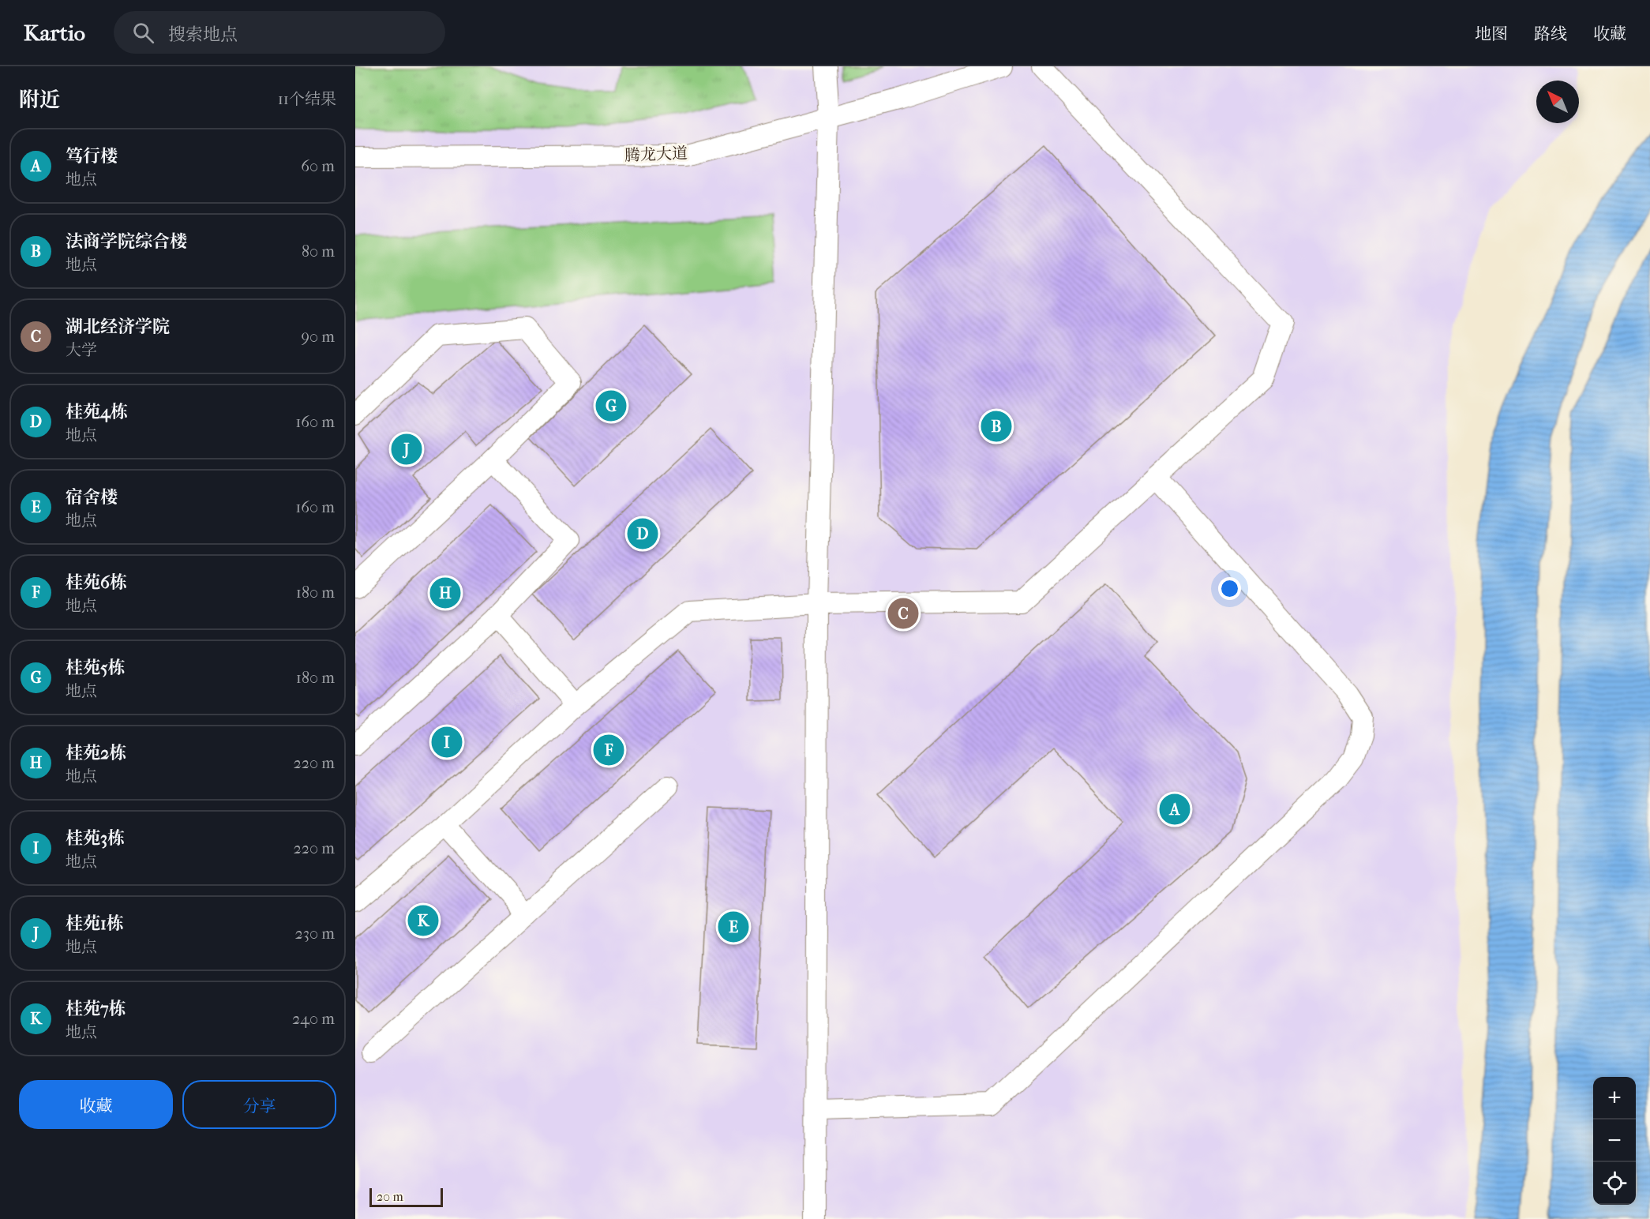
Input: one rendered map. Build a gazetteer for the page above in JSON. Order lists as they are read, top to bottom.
{
  "streets": {
    "street": ["腾龙大道"]
  },
  "scale_bar": "20 m",
  "north": "top left",
  "page": {
    "header": "Kartio",
    "search": "搜索地点",
    "nav": ["地图", "路线", "收藏"],
    "heading": ["附近", "11个结果"],
    "list": [
      {
        "mark": "A",
        "name": "笃行楼",
        "note": "地点",
        "value": "60 m"
      },
      {
        "mark": "B",
        "name": "法商学院综合楼",
        "note": "地点",
        "value": "80 m"
      },
      {
        "mark": "C",
        "name": "湖北经济学院",
        "note": "大学",
        "value": "90 m"
      },
      {
        "mark": "D",
        "name": "桂苑4栋",
        "note": "地点",
        "value": "160 m"
      },
      {
        "mark": "E",
        "name": "宿舍楼",
        "note": "地点",
        "value": "160 m"
      },
      {
        "mark": "F",
        "name": "桂苑6栋",
        "note": "地点",
        "value": "180 m"
      },
      {
        "mark": "G",
        "name": "桂苑5栋",
        "note": "地点",
        "value": "180 m"
      },
      {
        "mark": "H",
        "name": "桂苑2栋",
        "note": "地点",
        "value": "220 m"
      },
      {
        "mark": "I",
        "name": "桂苑3栋",
        "note": "地点",
        "value": "220 m"
      },
      {
        "mark": "J",
        "name": "桂苑1栋",
        "note": "地点",
        "value": "230 m"
      },
      {
        "mark": "K",
        "name": "桂苑7栋",
        "note": "地点",
        "value": "240 m"
      }
    ],
    "pins": [
      "G",
      "B",
      "J",
      "D",
      "H",
      "C",
      "I",
      "F",
      "A",
      "K",
      "E"
    ],
    "buttons": ["收藏", "分享"],
    "map_buttons": ["+", "−"],
    "scale": "20 m"
  }
}
